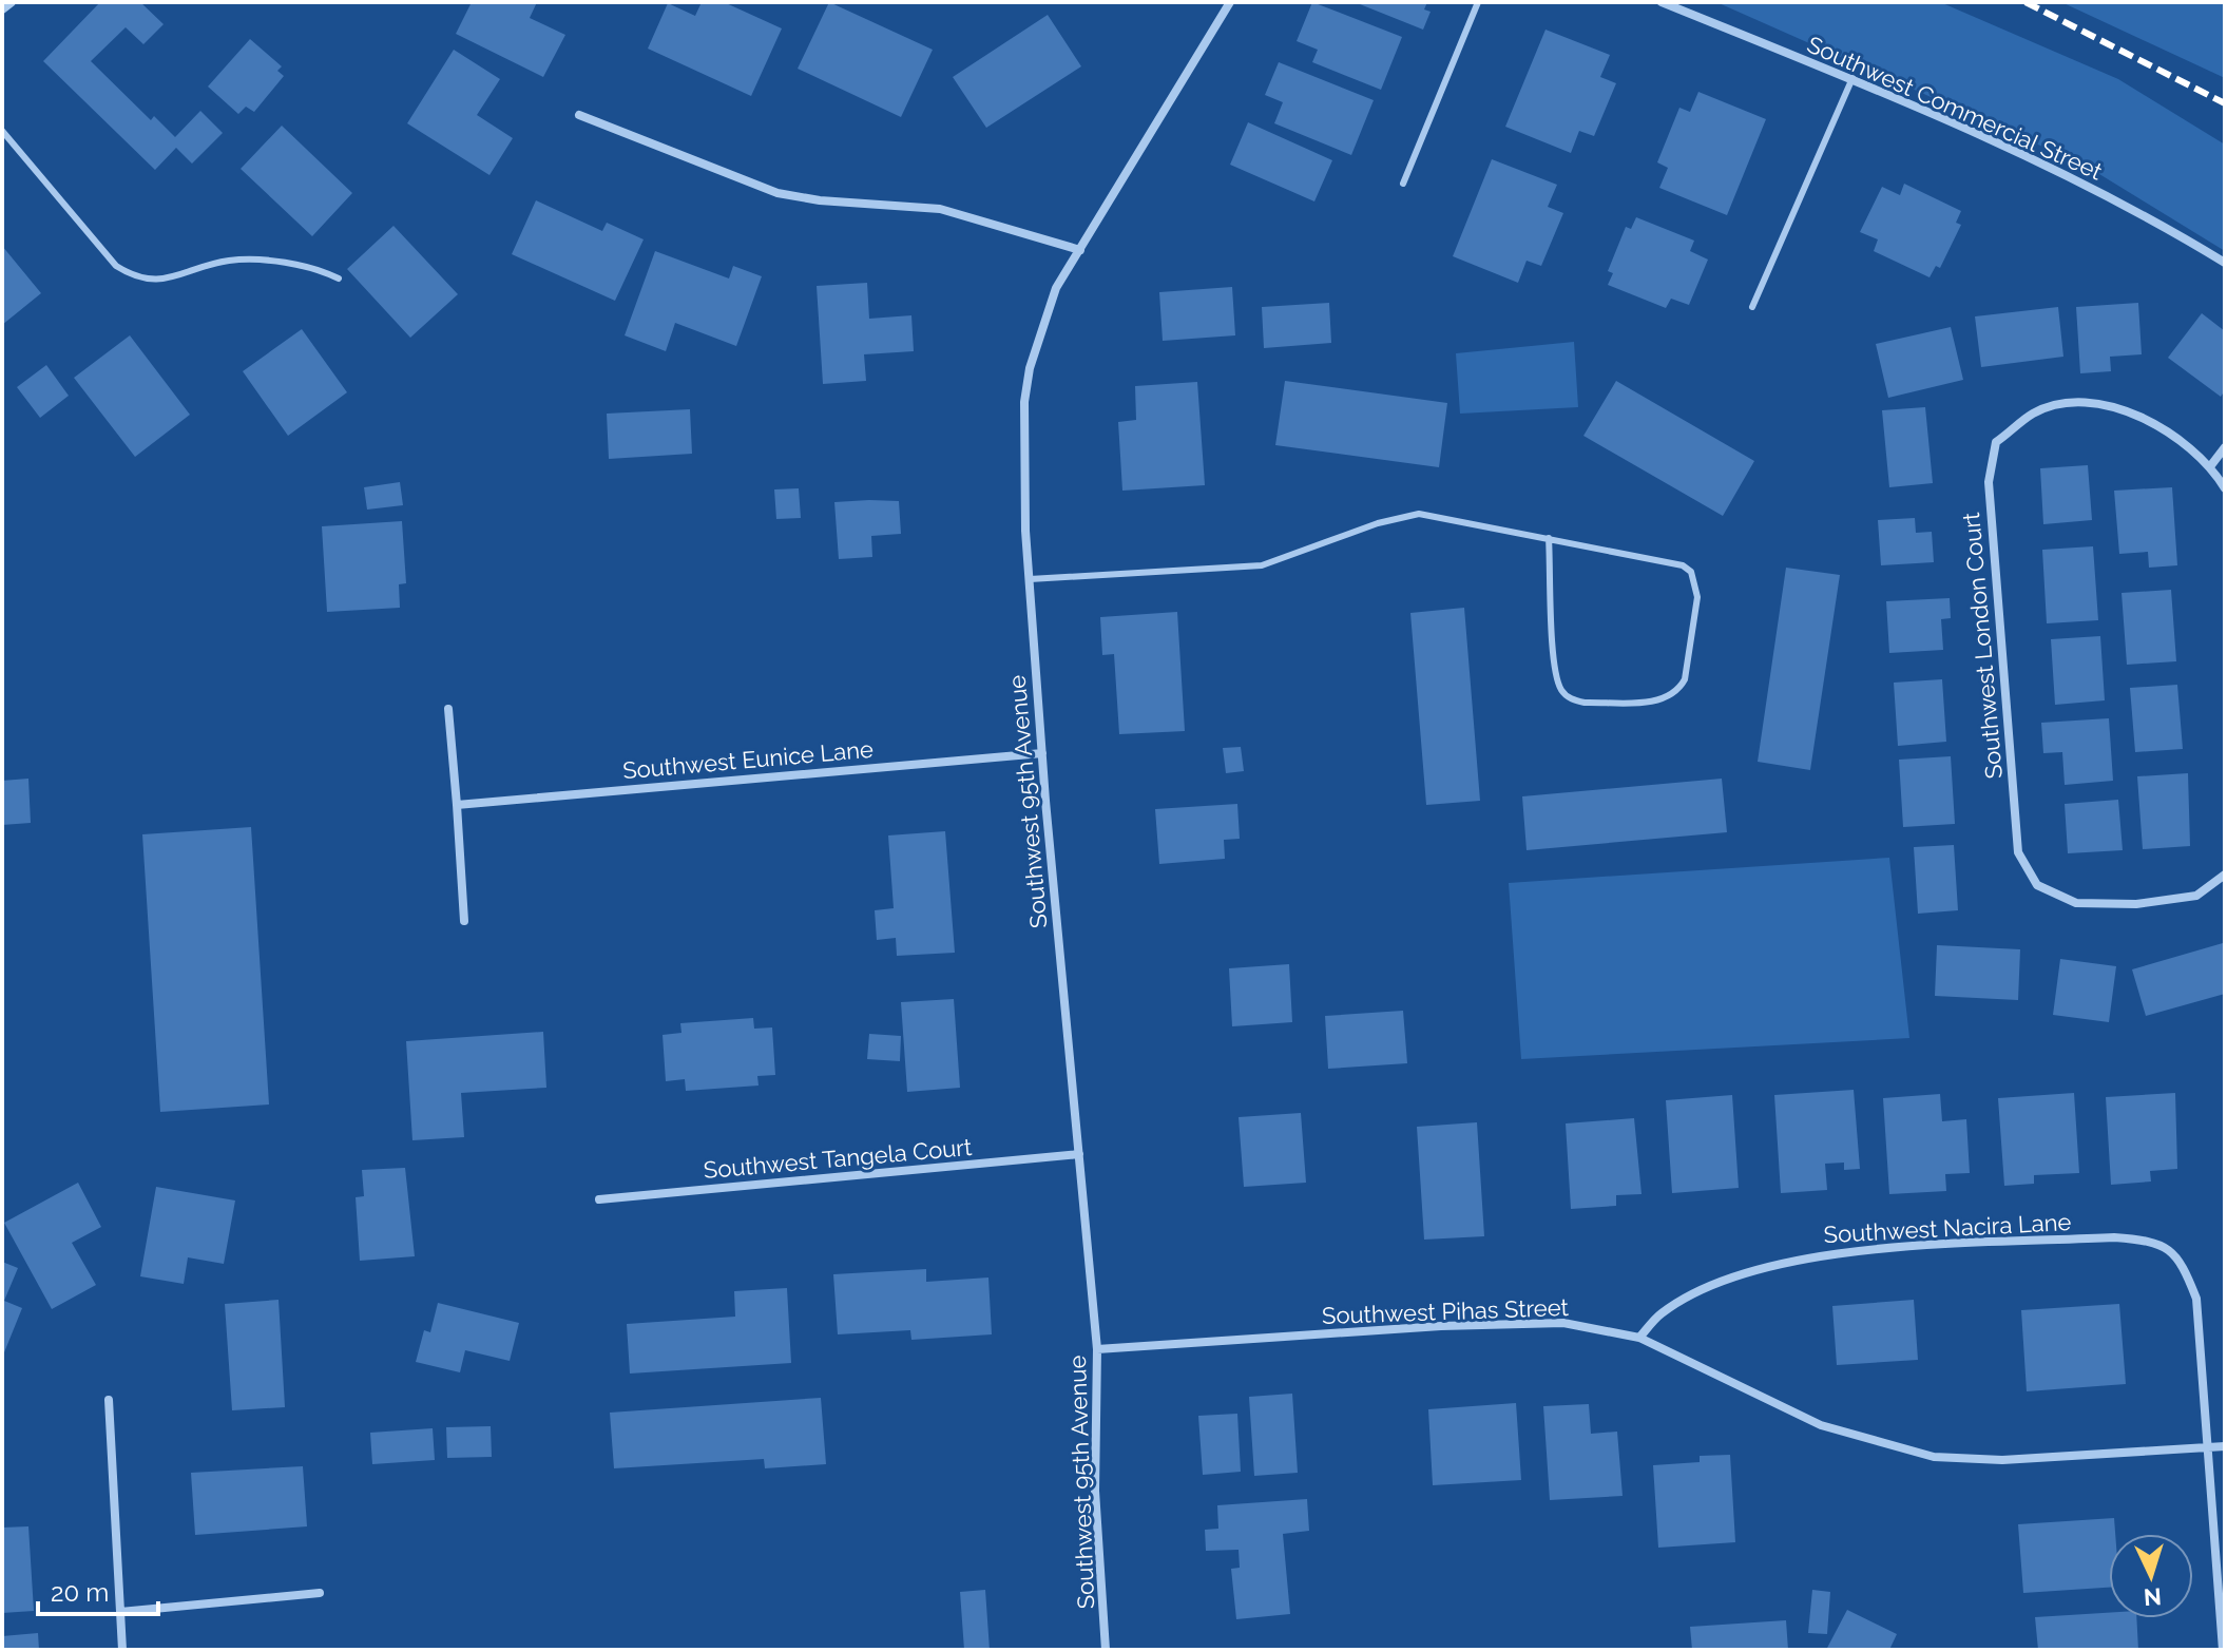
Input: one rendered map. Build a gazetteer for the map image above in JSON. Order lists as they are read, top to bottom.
{
  "streets": {
    "street": [
      "Southwest Commercial Street",
      "Southwest London Court",
      "Southwest Eunice Lane",
      "Southwest 95th Avenue",
      "Southwest Tangela Court",
      "Southwest Nacira Lane",
      "Southwest Pihas Street"
    ]
  },
  "crossings": [
    ["Southwest Eunice Lane", "Southwest 95th Avenue"],
    ["Southwest 95th Avenue", "Southwest Tangela Court"],
    ["Southwest 95th Avenue", "Southwest Pihas Street"],
    ["Southwest Nacira Lane", "Southwest Pihas Street"]
  ],
  "scale_bar": "20 m",
  "north": "bottom"
}
